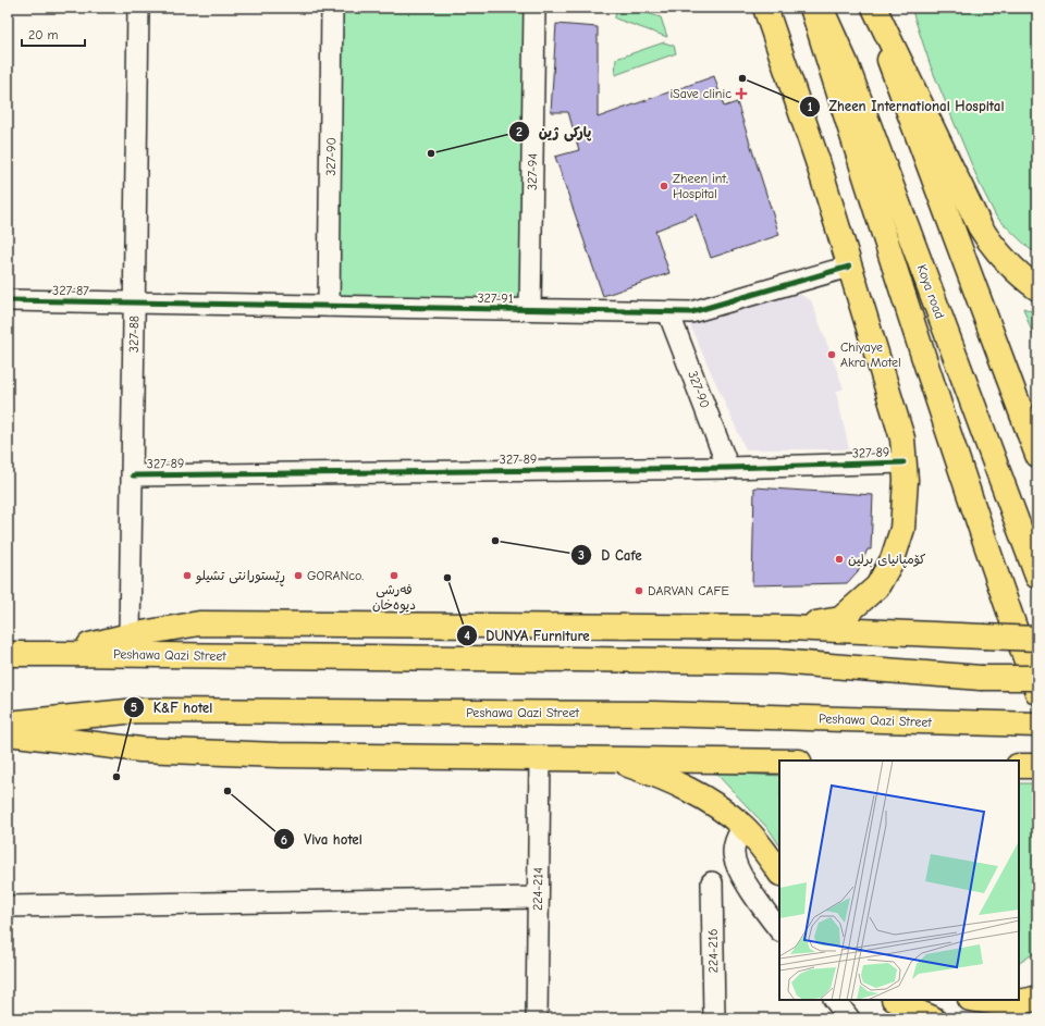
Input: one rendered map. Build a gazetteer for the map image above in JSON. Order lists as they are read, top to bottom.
{
  "streets": {
    "main road": ["Koya road", "Peshawa Qazi Street"],
    "street": [
      "327-90",
      "327-94",
      "327-87",
      "327-91",
      "327-88",
      "327-89",
      "224-214",
      "224-216"
    ]
  },
  "crossings": [
    ["327-90", "327-91"],
    ["327-90", "327-89"],
    ["327-94", "327-91"],
    ["327-87", "327-91"],
    ["327-87", "327-88"],
    ["327-91", "327-88"],
    ["327-88", "327-89"]
  ],
  "places": {
    "other": [
      "Zheen International Hospital",
      "پارکی ژین",
      "Zheen int. Hospital",
      "Chiyaye Akra Motel",
      "D Cafe",
      "کۆمپانیای برلین",
      "ڕێستورانتی تشیلو",
      "GORANco.",
      "فەرشی دیوەخان",
      "DUNYA Furniture",
      "DARVAN CAFE",
      "K&F hotel",
      "Viva hotel"
    ],
    "health": ["iSave clinic"]
  },
  "scale_bar": "20 m"
}
